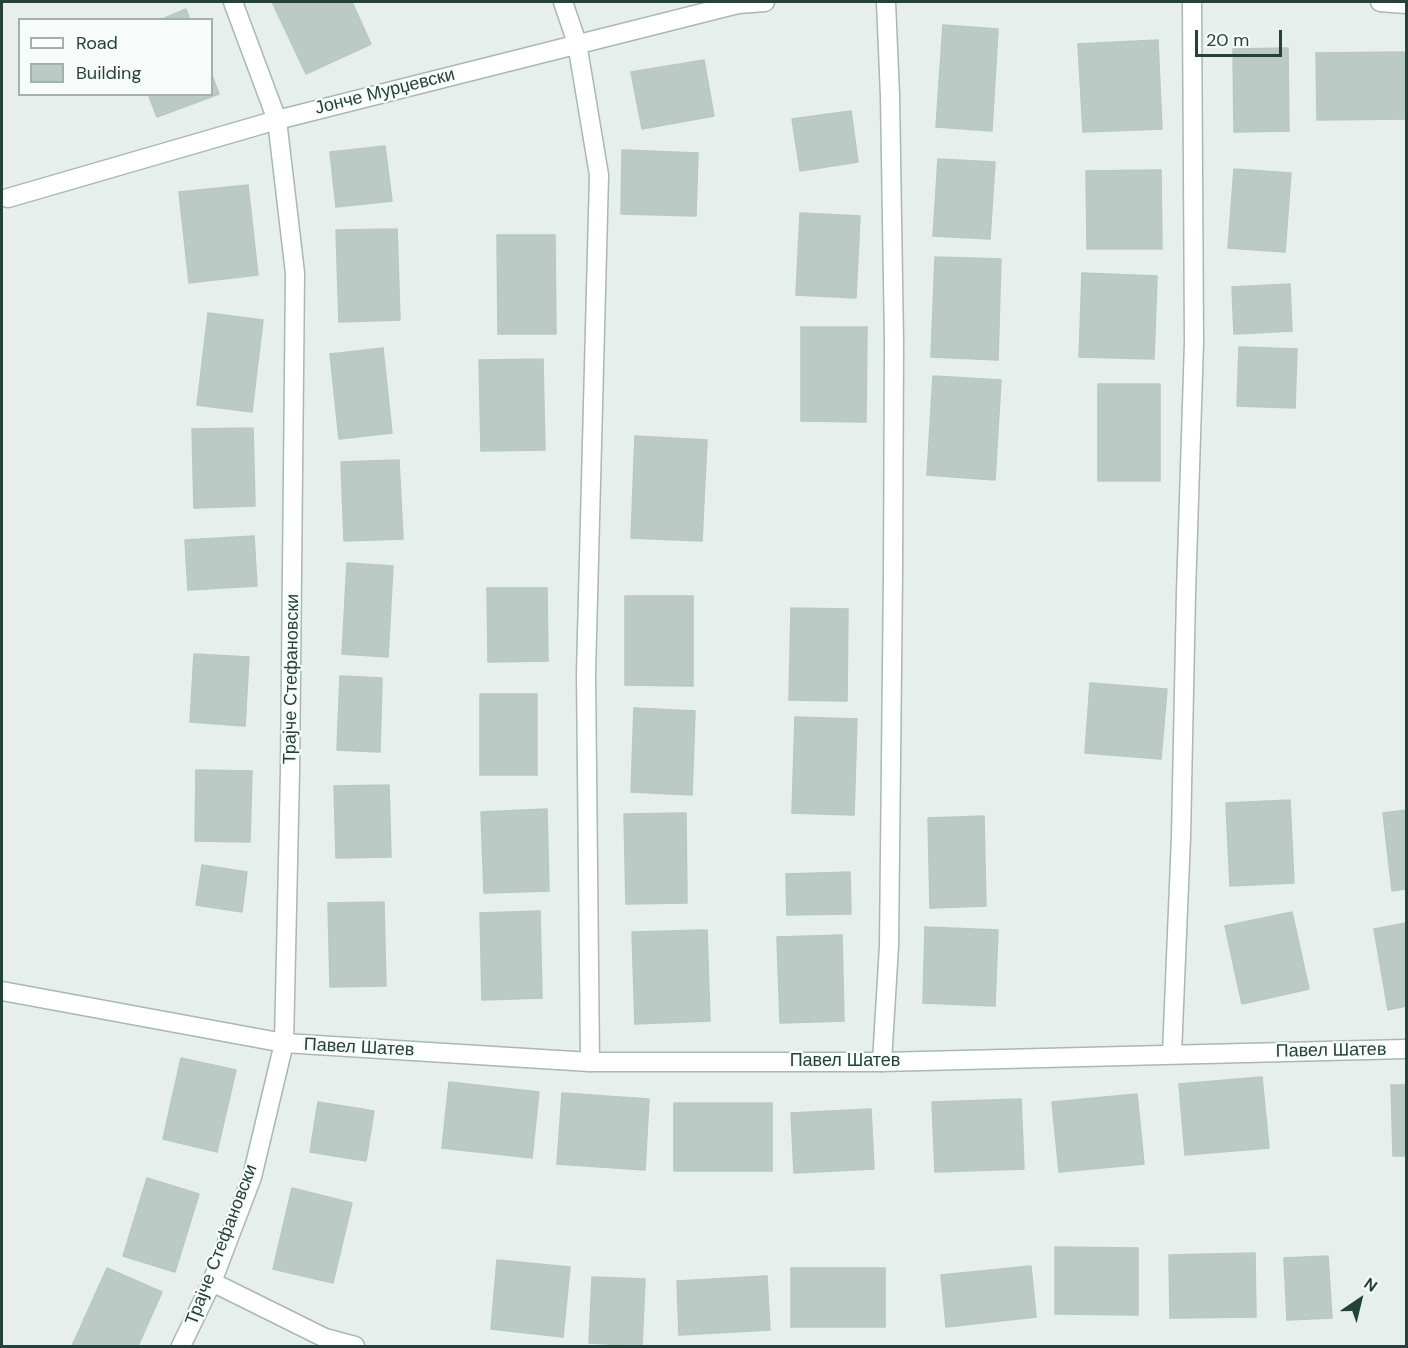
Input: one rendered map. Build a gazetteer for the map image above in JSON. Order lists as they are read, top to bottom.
{
  "streets": {
    "street": ["Јонче Мурџевски", "Трајче Стефановски", "Павел Шатев"]
  },
  "crossings": [
    ["Јонче Мурџевски", "Трајче Стефановски"],
    ["Трајче Стефановски", "Павел Шатев"]
  ],
  "legend": ["Road", "Building"],
  "scale_bar": "20 m",
  "north": "top right"
}
